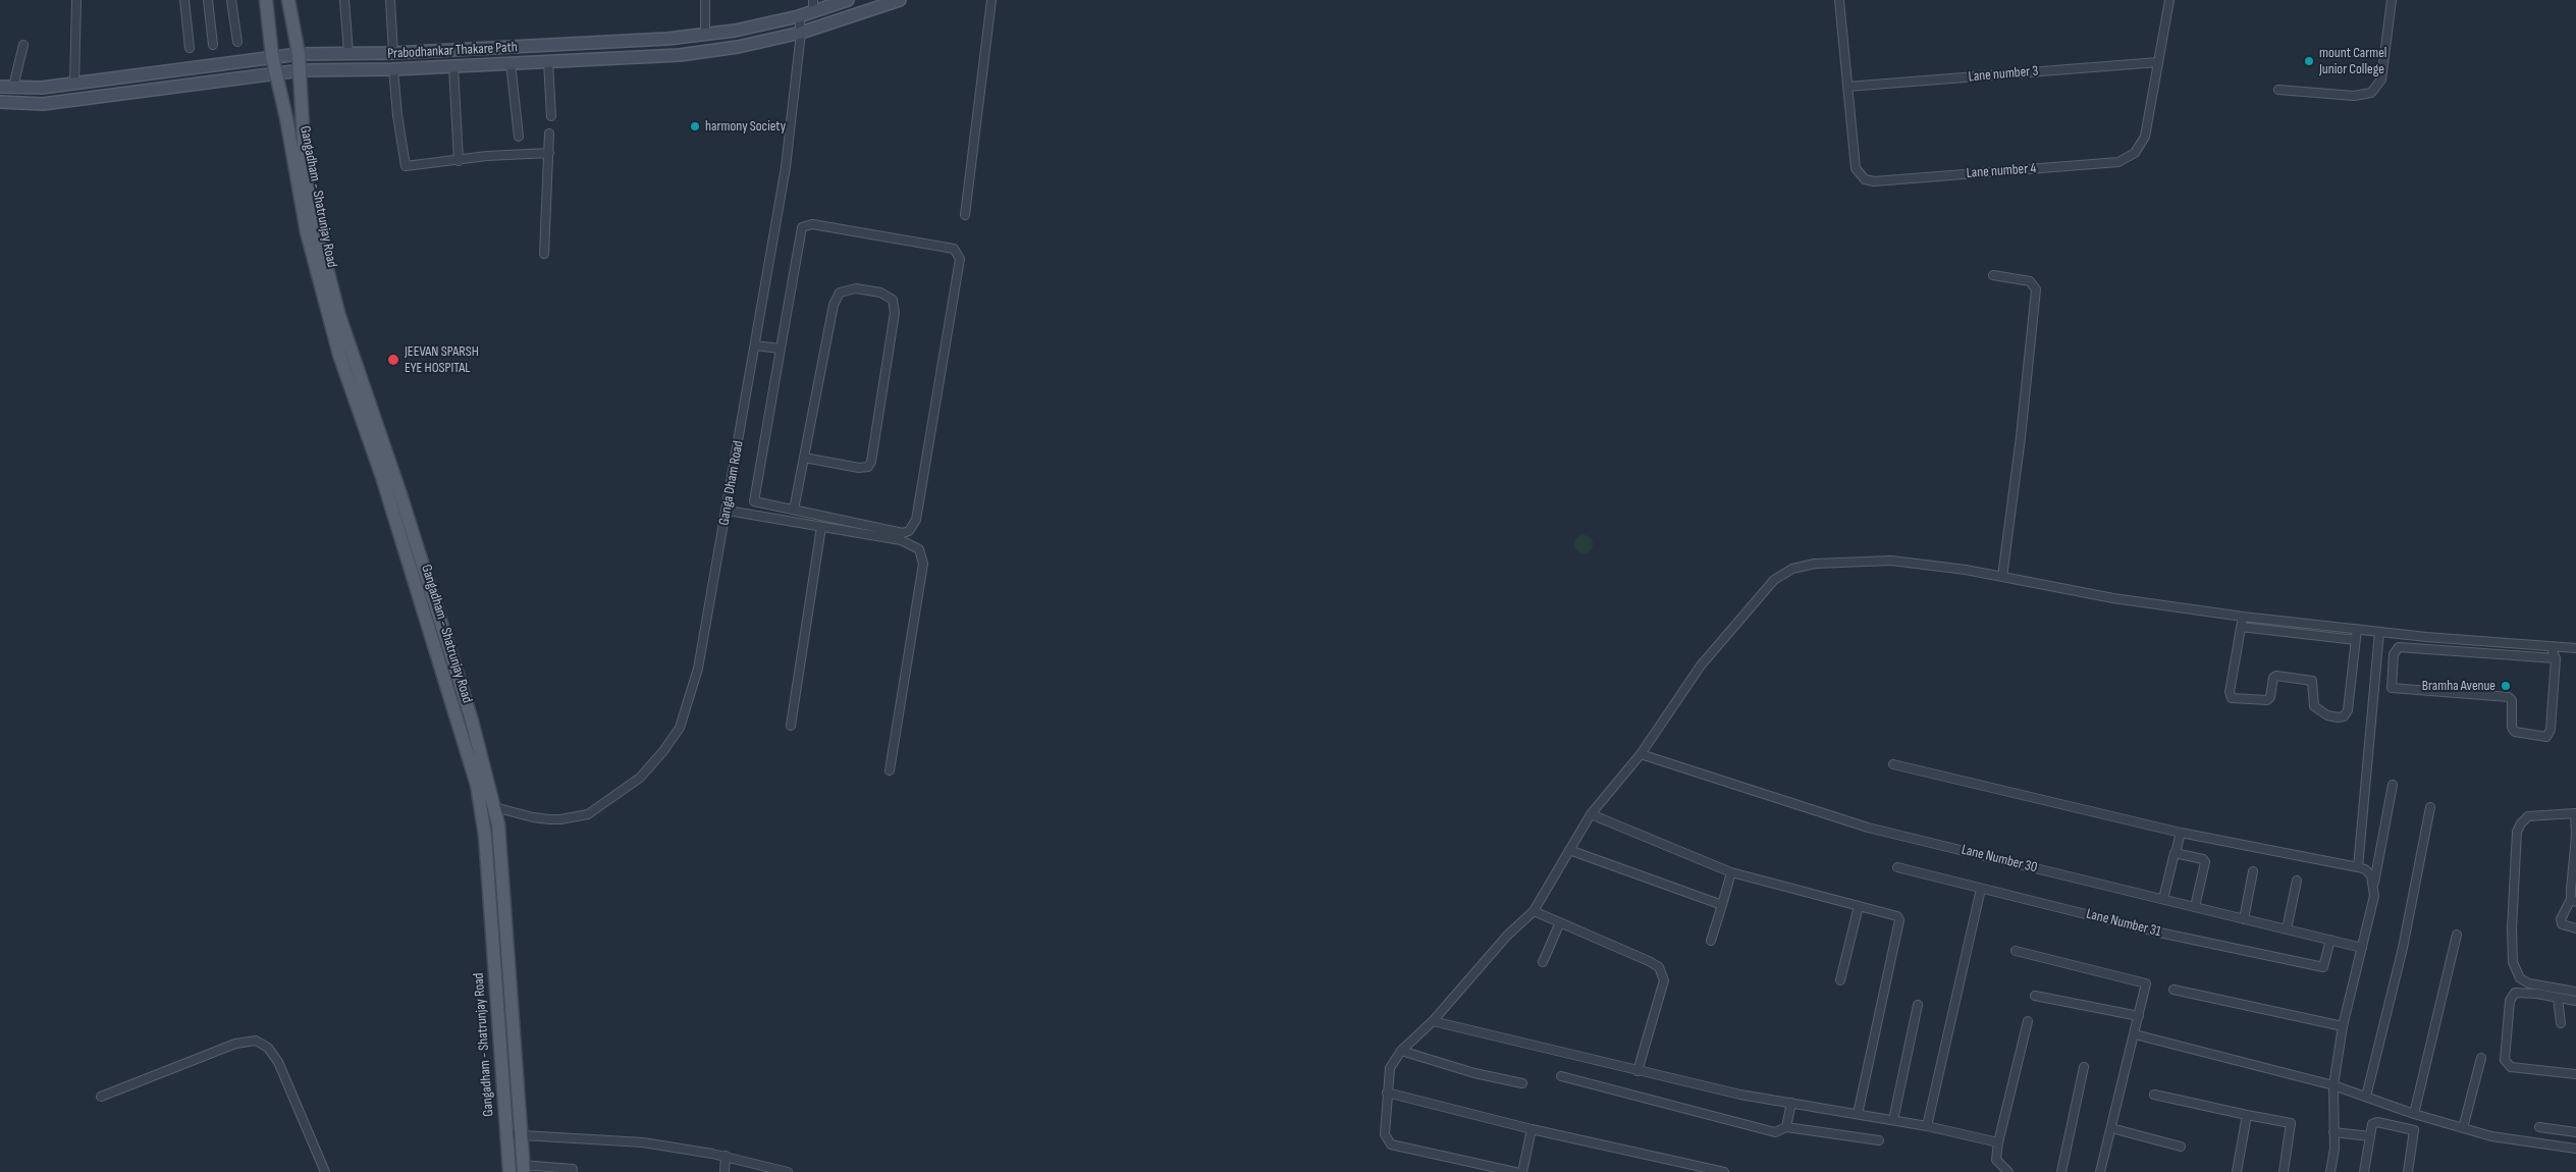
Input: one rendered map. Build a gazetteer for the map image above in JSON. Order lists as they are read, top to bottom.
{
  "streets": {
    "main road": ["Prabodhankar Thakare Path", "Gangadham - Shatrunjay Road"],
    "street": [
      "Lane number 3",
      "Lane number 4",
      "Ganga Dham Road",
      "Lane Number 30",
      "Lane Number 31"
    ]
  },
  "crossings": [
    ["Prabodhankar Thakare Path", "Gangadham - Shatrunjay Road"],
    ["Prabodhankar Thakare Path", "Ganga Dham Road"],
    ["Lane number 3", "Lane number 4"],
    ["Gangadham - Shatrunjay Road", "Ganga Dham Road"],
    ["Lane Number 30", "Lane Number 31"]
  ],
  "places": [
    "mount Carmel Junior College",
    "harmony Society",
    "JEEVAN SPARSH EYE HOSPITAL",
    "Bramha Avenue"
  ]
}
